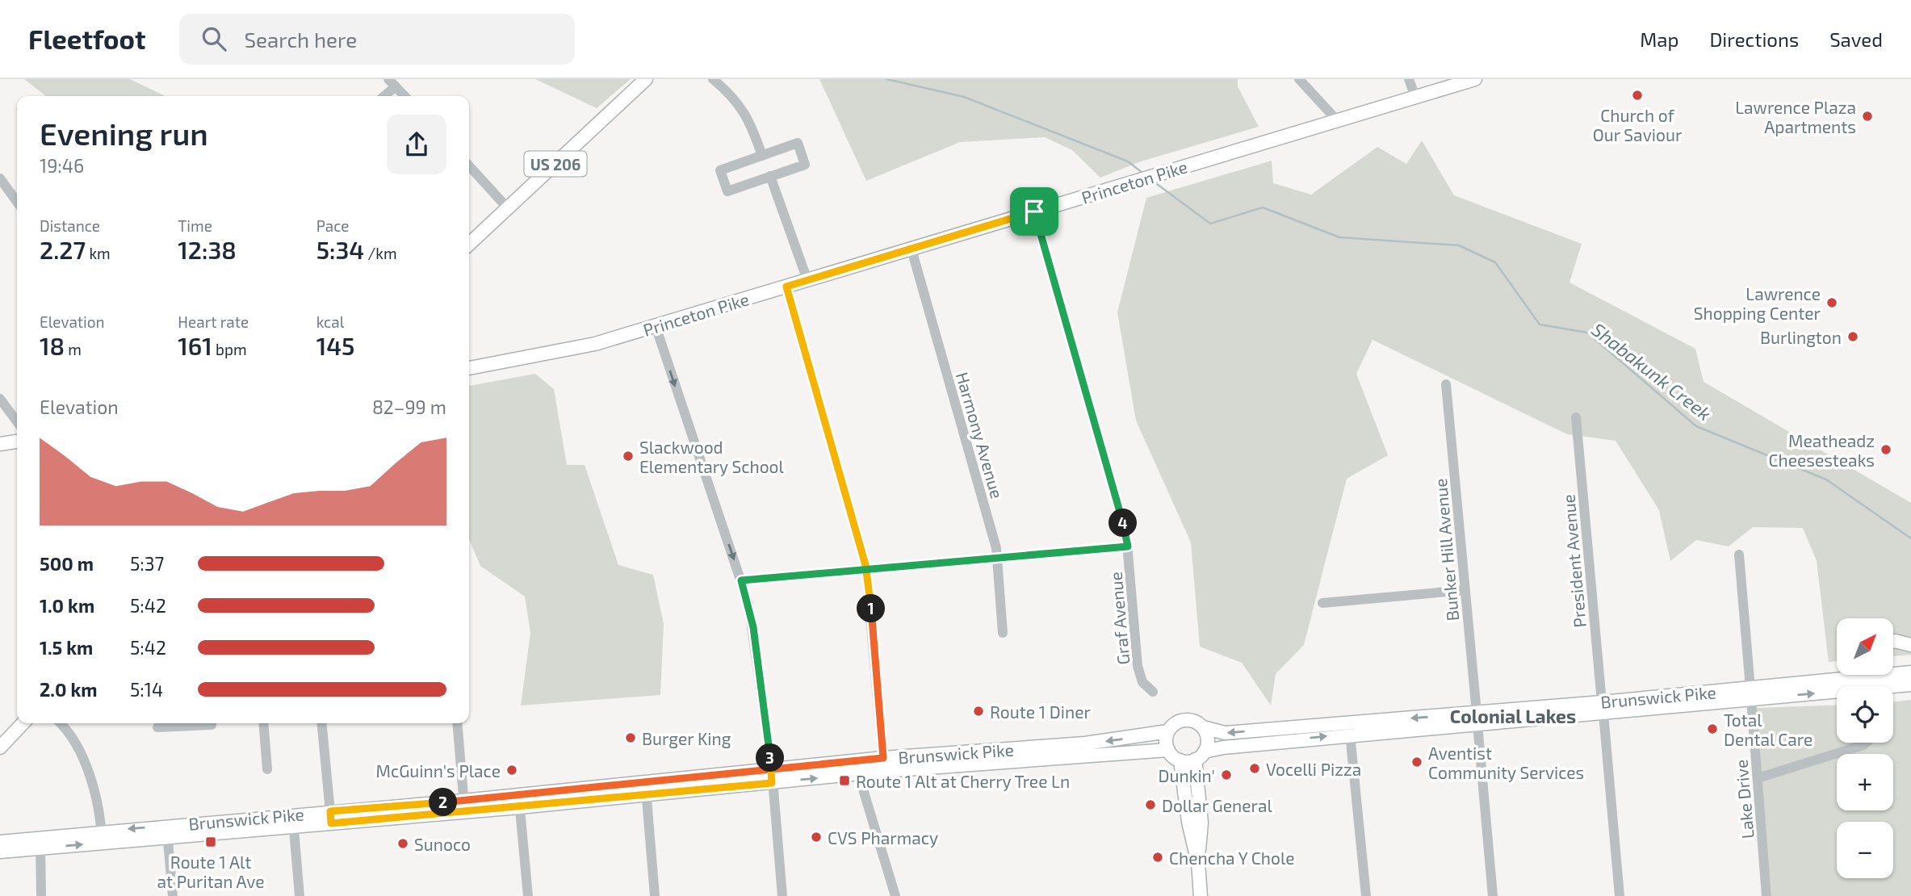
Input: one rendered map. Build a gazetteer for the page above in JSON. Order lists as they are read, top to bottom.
{
  "streets": {
    "main road": ["US 206", "Princeton Pike", "Brunswick Pike"],
    "street": [
      "Harmony Avenue",
      "Bunker Hill Avenue",
      "President Avenue",
      "Graf Avenue",
      "Lake Drive"
    ]
  },
  "crossings": [
    ["Princeton Pike", "Harmony Avenue"],
    ["Princeton Pike", "Graf Avenue"],
    ["Bunker Hill Avenue", "Brunswick Pike"],
    ["President Avenue", "Brunswick Pike"],
    ["Brunswick Pike", "Lake Drive"]
  ],
  "districts": ["Colonial Lakes"],
  "water": ["Shabakunk Creek"],
  "places": {
    "other": [
      "Church of Our Saviour",
      "Lawrence Plaza Apartments",
      "Lawrence Shopping Center",
      "Burlington",
      "Meatheadz Cheesesteaks",
      "Slackwood Elementary School",
      "Route 1 Diner",
      "Total Dental Care",
      "Burger King",
      "Aventist Community Services",
      "Vocelli Pizza",
      "McGuinn's Place",
      "Dunkin'",
      "Dollar General",
      "CVS Pharmacy",
      "Sunoco",
      "Chencha Y Chole"
    ],
    "transit": ["Route 1 Alt at Cherry Tree Ln", "Route 1 Alt at Puritan Ave"]
  },
  "north": "top right",
  "page": {
    "header": "Fleetfoot",
    "search": "Search here",
    "nav": ["Map", "Directions", "Saved"],
    "heading": ["Evening run", "19:46"],
    "stats": [
      ["Distance", "2.27 km"],
      ["Time", "12:38"],
      ["Pace", "5:34 /km"],
      ["Elevation", "18 m"],
      ["Heart rate", "161 bpm"],
      ["kcal", "145"]
    ],
    "chart": ["Elevation", "82–99 m"],
    "pins": [
      "4",
      "1",
      "3",
      "2"
    ],
    "list": [
      {
        "name": "500 m",
        "note": "5:37"
      },
      {
        "name": "1.0 km",
        "note": "5:42"
      },
      {
        "name": "1.5 km",
        "note": "5:42"
      },
      {
        "name": "2.0 km",
        "note": "5:14"
      }
    ],
    "map_buttons": ["+", "−"]
  }
}
